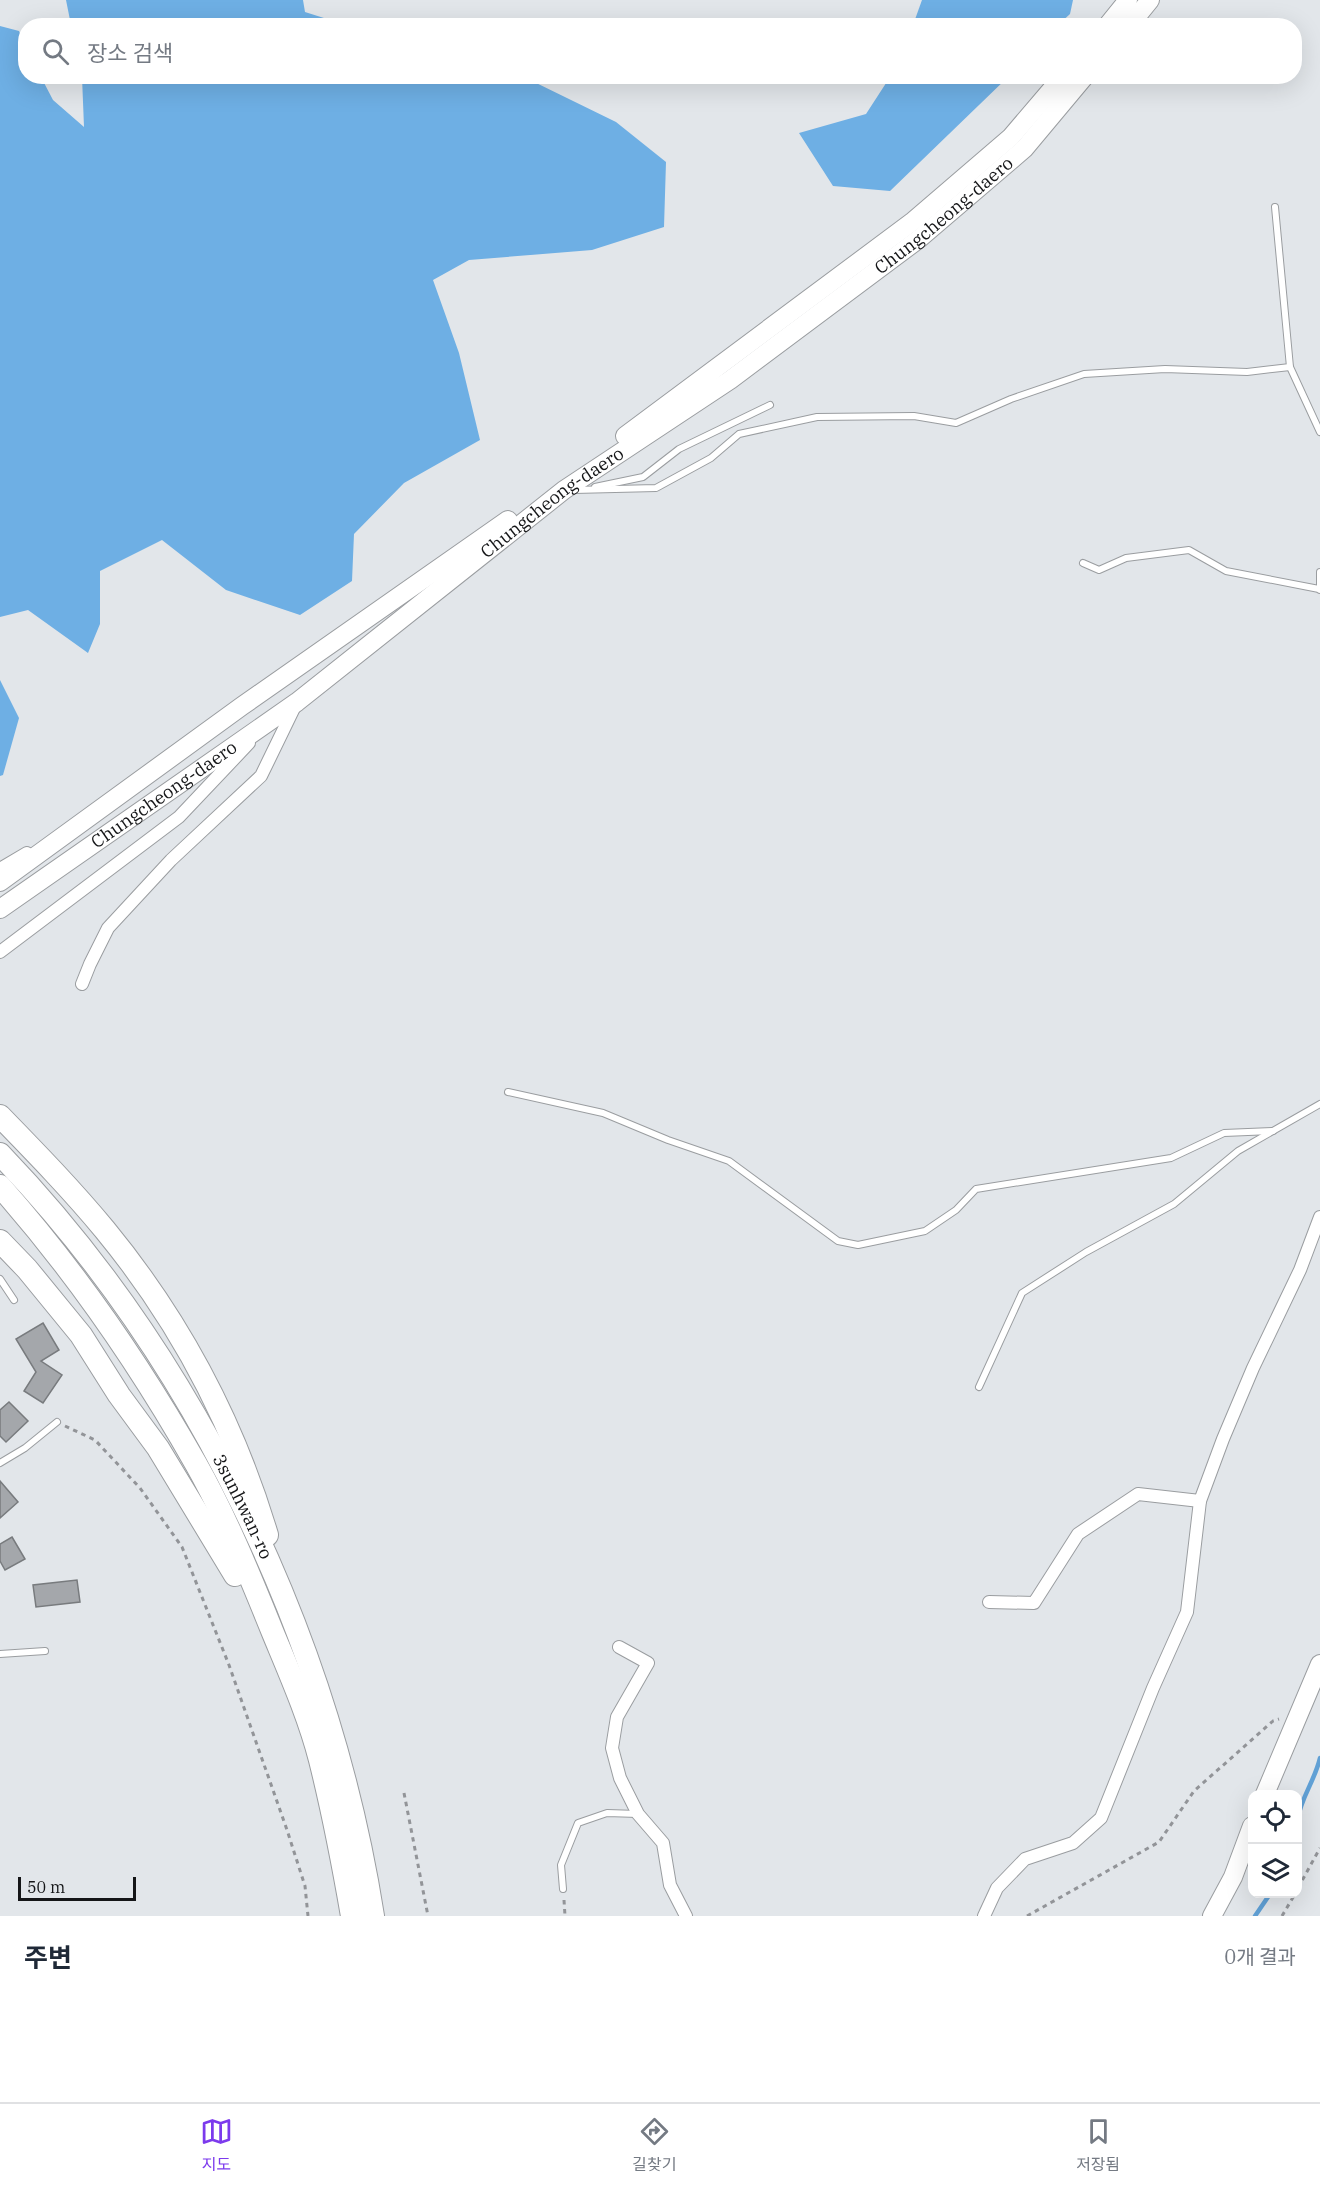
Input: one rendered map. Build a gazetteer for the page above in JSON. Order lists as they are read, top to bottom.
{
  "streets": {
    "highway": ["3sunhwan-ro"],
    "main road": ["Chungcheong-daero"]
  },
  "scale_bar": "50 m",
  "page": {
    "search": "장소 검색",
    "scale": "50 m",
    "heading": ["주변", "0개 결과"],
    "nav": ["지도", "길찾기", "저장됨"]
  }
}
